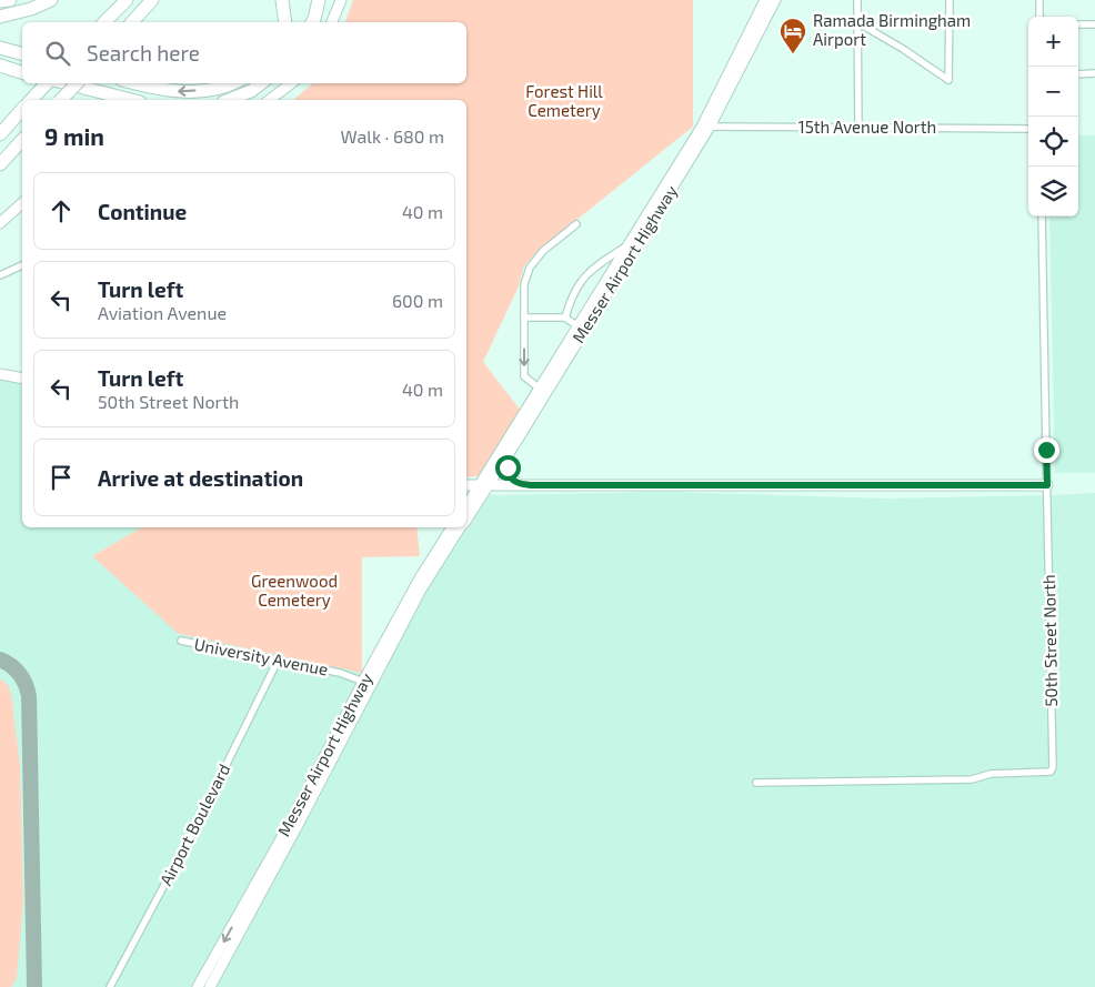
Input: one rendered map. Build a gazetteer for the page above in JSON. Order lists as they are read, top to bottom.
{
  "streets": {
    "main road": ["Messer Airport Highway"],
    "street": [
      "15th Avenue North",
      "50th Street North",
      "University Avenue",
      "Airport Boulevard"
    ]
  },
  "crossings": [
    ["15th Avenue North", "Messer Airport Highway"],
    ["Messer Airport Highway", "University Avenue"],
    ["University Avenue", "Airport Boulevard"]
  ],
  "parks": ["Forest Hill Cemetery", "Greenwood Cemetery"],
  "places": {
    "hotel": ["Ramada Birmingham Airport"]
  },
  "page": {
    "map_buttons": ["+", "−"],
    "search": "Search here",
    "heading": ["9 min", "Walk · 680 m"],
    "list": [
      ["Continue", "40 m"],
      ["Turn left", "Aviation Avenue", "600 m"],
      ["Turn left", "50th Street North", "40 m"],
      "Arrive at destination"
    ]
  }
}
